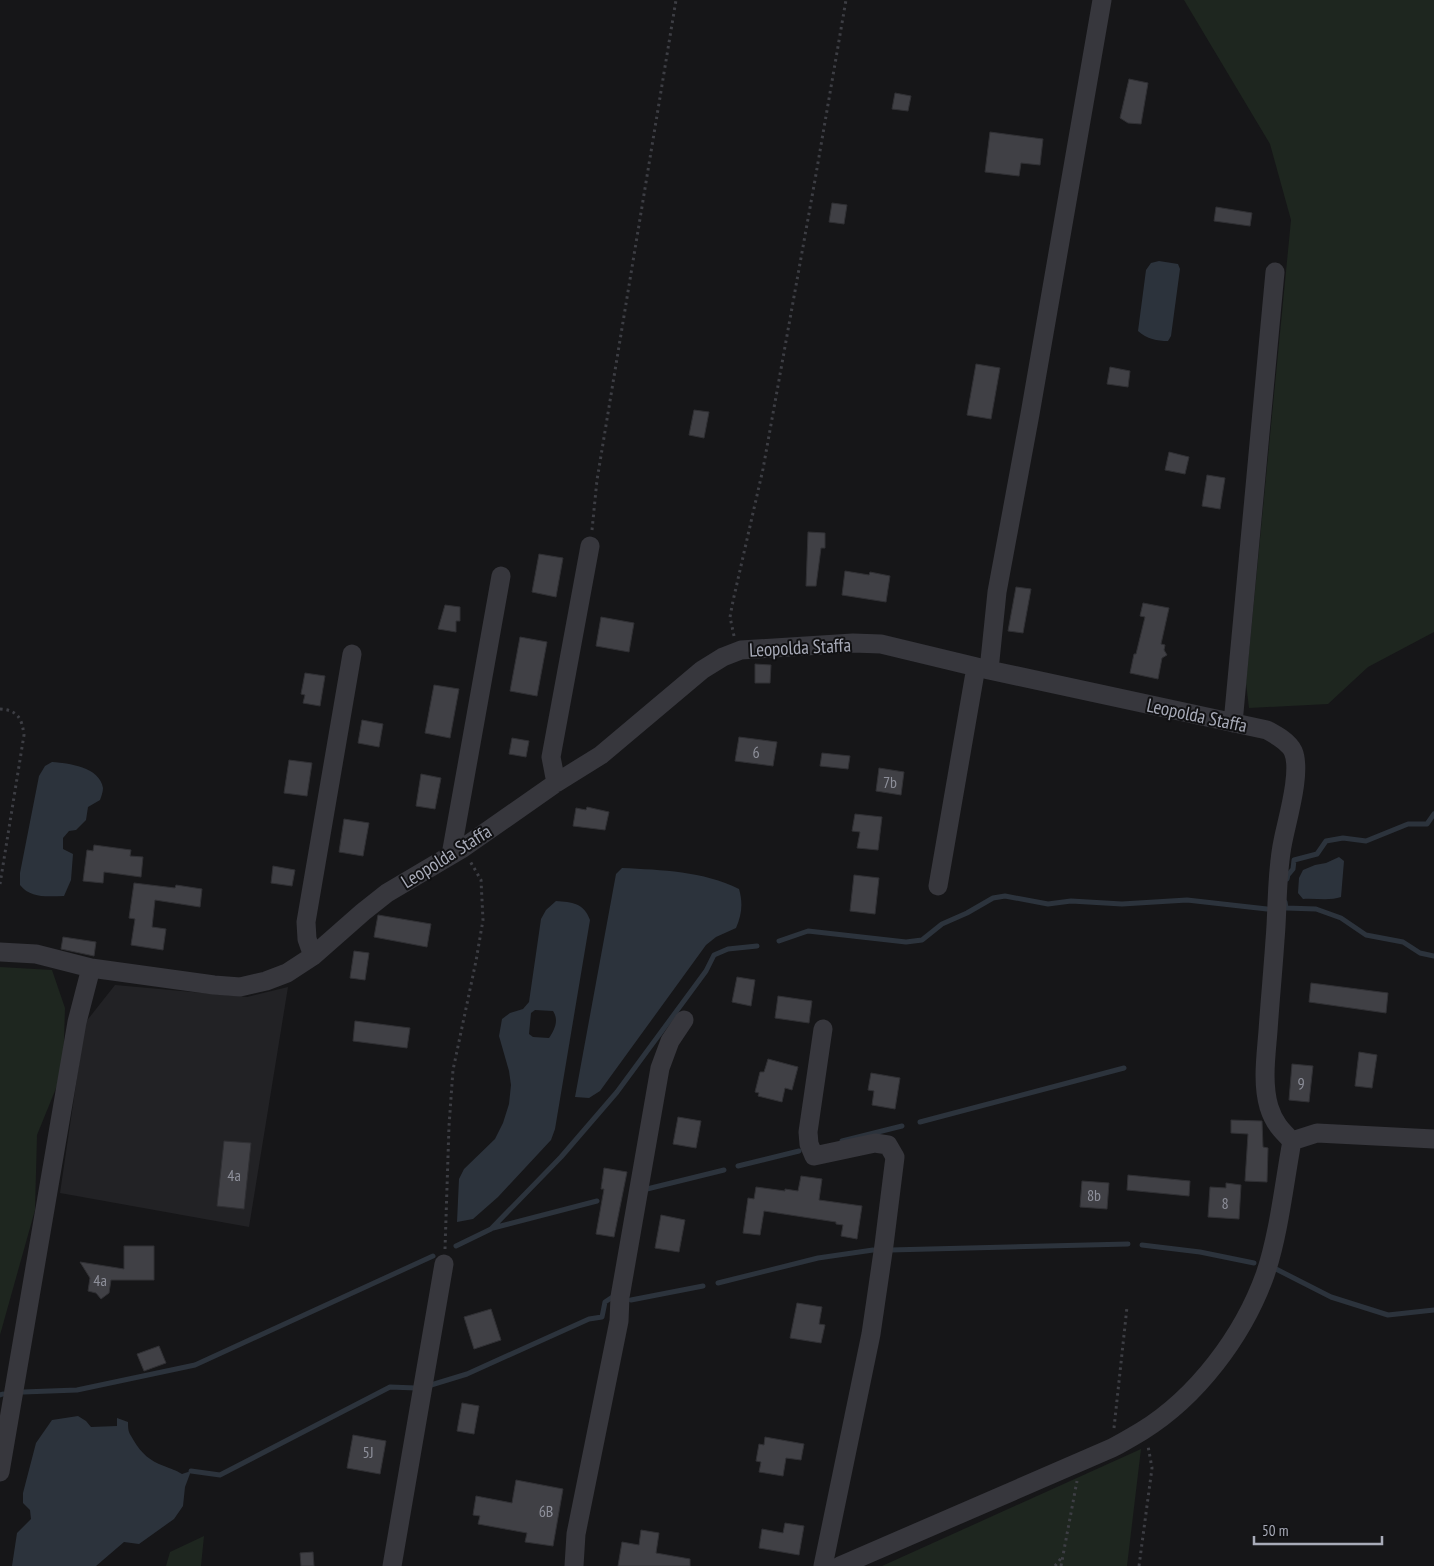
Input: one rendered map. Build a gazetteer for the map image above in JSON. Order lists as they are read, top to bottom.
{
  "streets": {
    "street": ["Leopolda Staffa"]
  },
  "house_numbers": [
    "6",
    "7b",
    "9",
    "4a",
    "8b",
    "8",
    "4a",
    "5J",
    "6B"
  ],
  "scale_bar": "50 m"
}
